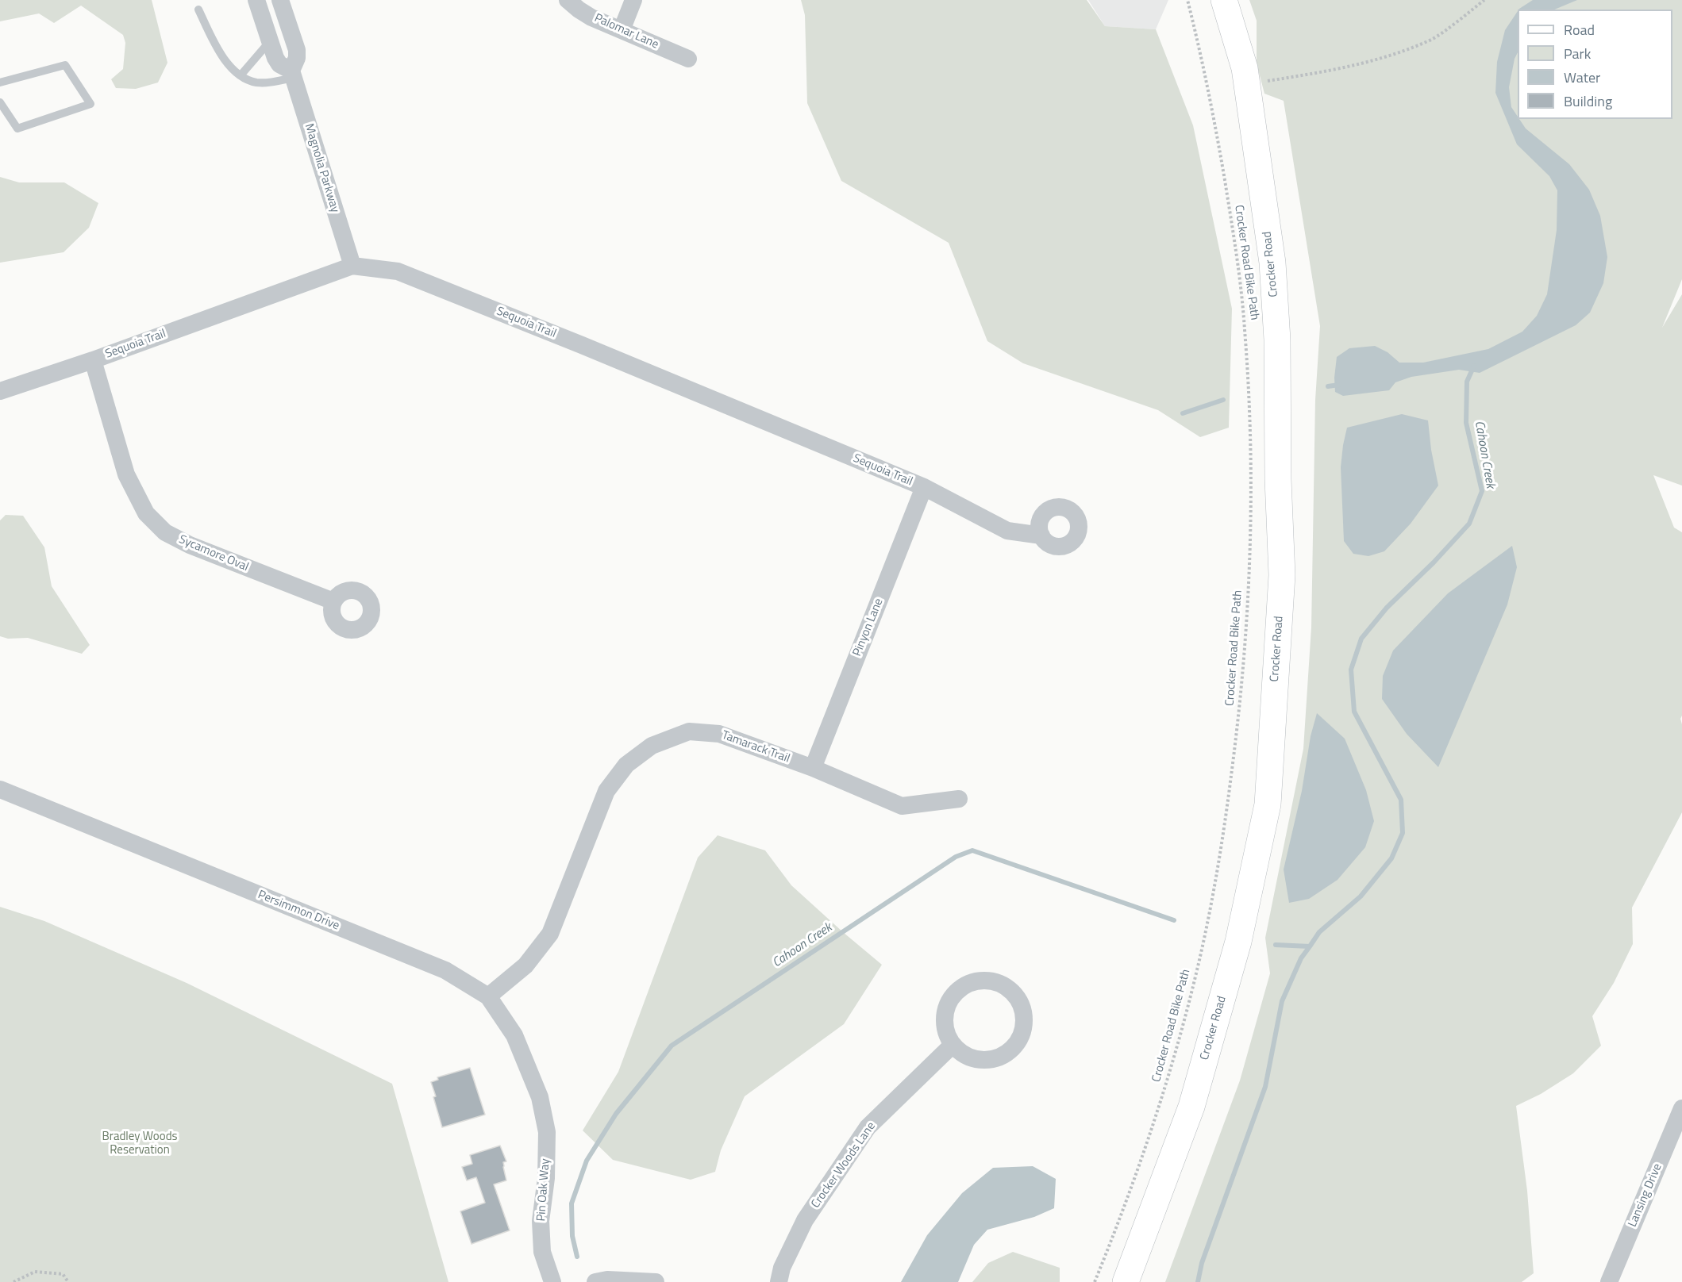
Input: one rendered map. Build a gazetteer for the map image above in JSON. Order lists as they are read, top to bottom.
{
  "streets": {
    "main road": ["Crocker Road"],
    "street": [
      "Palomar Lane",
      "Magnolia Parkway",
      "Sequoia Trail",
      "Sycamore Oval",
      "Pinyon Lane",
      "Tamarack Trail",
      "Persimmon Drive",
      "Crocker Woods Lane",
      "Pin Oak Way",
      "Lansing Drive"
    ],
    "path": ["Crocker Road Bike Path"]
  },
  "crossings": [
    ["Magnolia Parkway", "Sequoia Trail"],
    ["Sequoia Trail", "Sycamore Oval"],
    ["Sequoia Trail", "Pinyon Lane"],
    ["Pinyon Lane", "Tamarack Trail"],
    ["Tamarack Trail", "Persimmon Drive"],
    ["Persimmon Drive", "Pin Oak Way"]
  ],
  "water": ["Cahoon Creek"],
  "parks": ["Bradley Woods Reservation"],
  "legend": [
    "Road",
    "Park",
    "Water",
    "Building"
  ]
}
